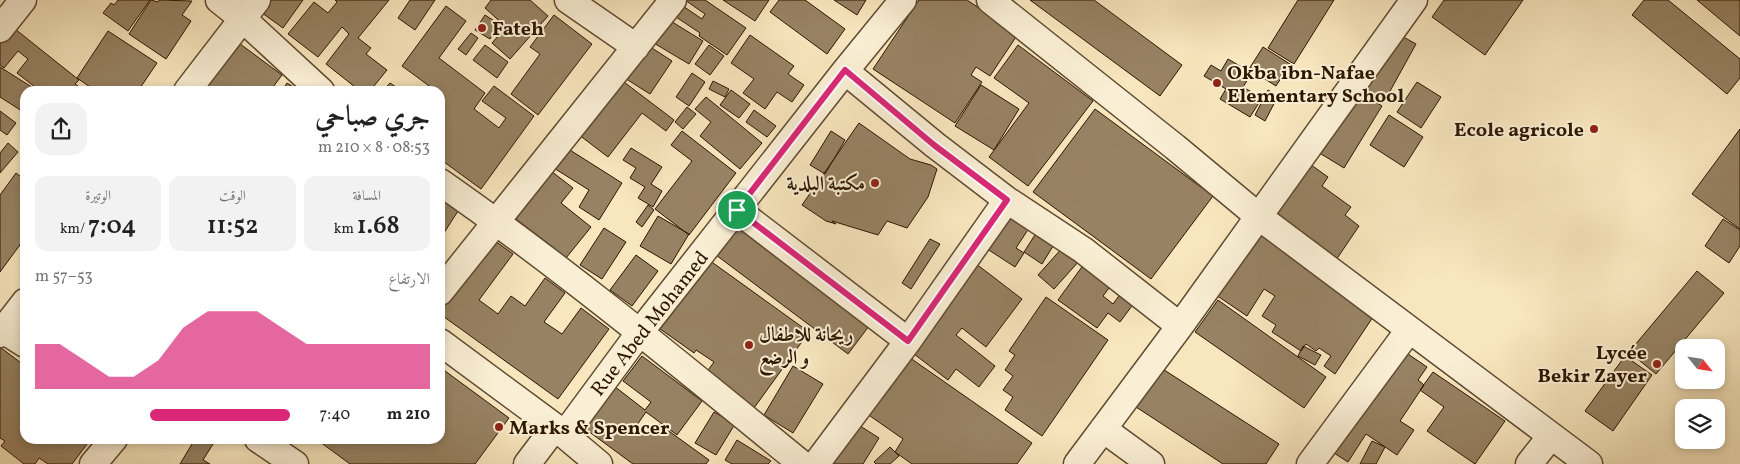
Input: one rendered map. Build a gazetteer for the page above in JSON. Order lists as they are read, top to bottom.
{
  "streets": {
    "street": ["Rue Abed Mohamed"]
  },
  "places": [
    "Fateh",
    "Okba ibn-Nafae Elementary School",
    "Ecole agricole",
    "مكتبة البلدية",
    "ريحانة للاطفال و الرضع",
    "Lycée Bekir Zayer",
    "Marks & Spencer"
  ],
  "north": "bottom right",
  "page": {
    "heading": ["جري صباحي", "08:53 · 8 × 210 m"],
    "stats": [
      ["المسافة", "1.68 km"],
      ["الوقت", "11:52"],
      ["الوتيرة", "7:04 /km"]
    ],
    "chart": ["الارتفاع", "53–57 m"],
    "list": [
      {
        "name": "210 m",
        "note": "7:40"
      }
    ]
  }
}
